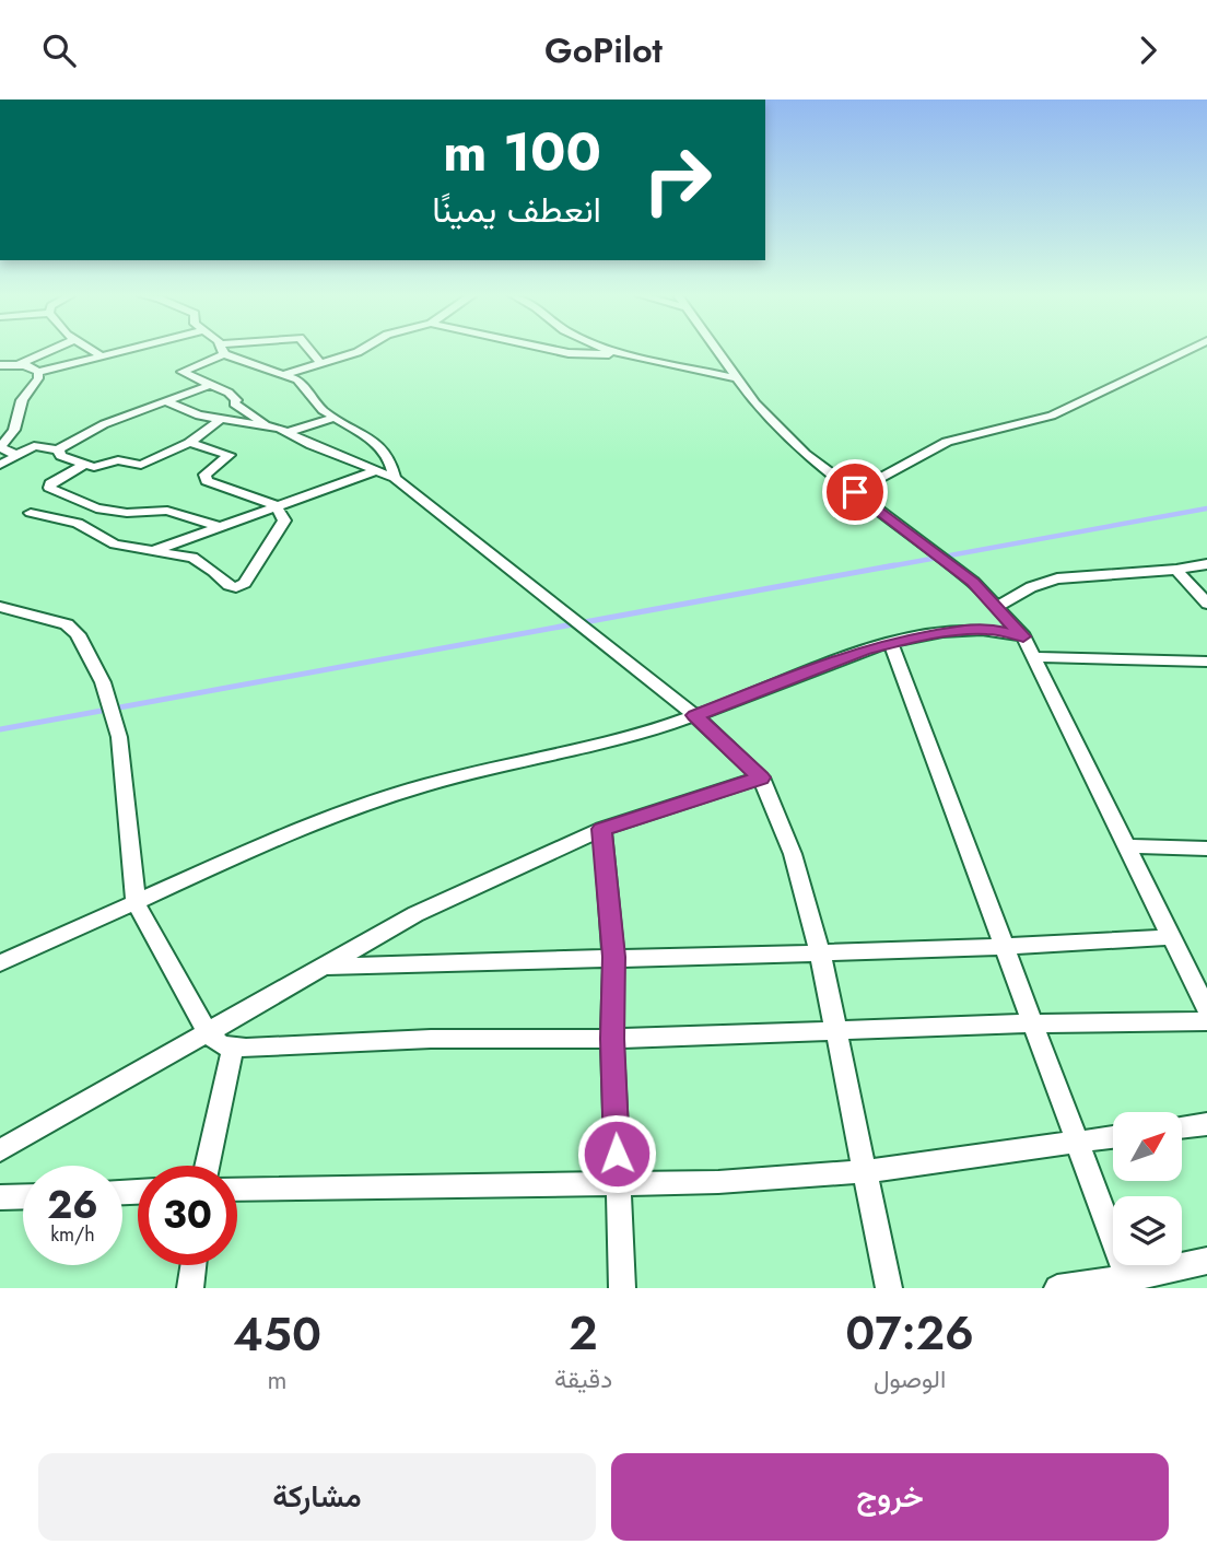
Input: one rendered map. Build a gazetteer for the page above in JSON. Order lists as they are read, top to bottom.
{
  "north": "top right",
  "page": {
    "header": "GoPilot",
    "turn": ["100 m", "انعطف يمينًا"],
    "speed": "26 km/h",
    "limit": "30",
    "eta": [
      "07:26",
      "الوصول",
      "2",
      "دقيقة",
      "450",
      "m"
    ],
    "buttons": ["خروج", "مشاركة"]
  }
}
